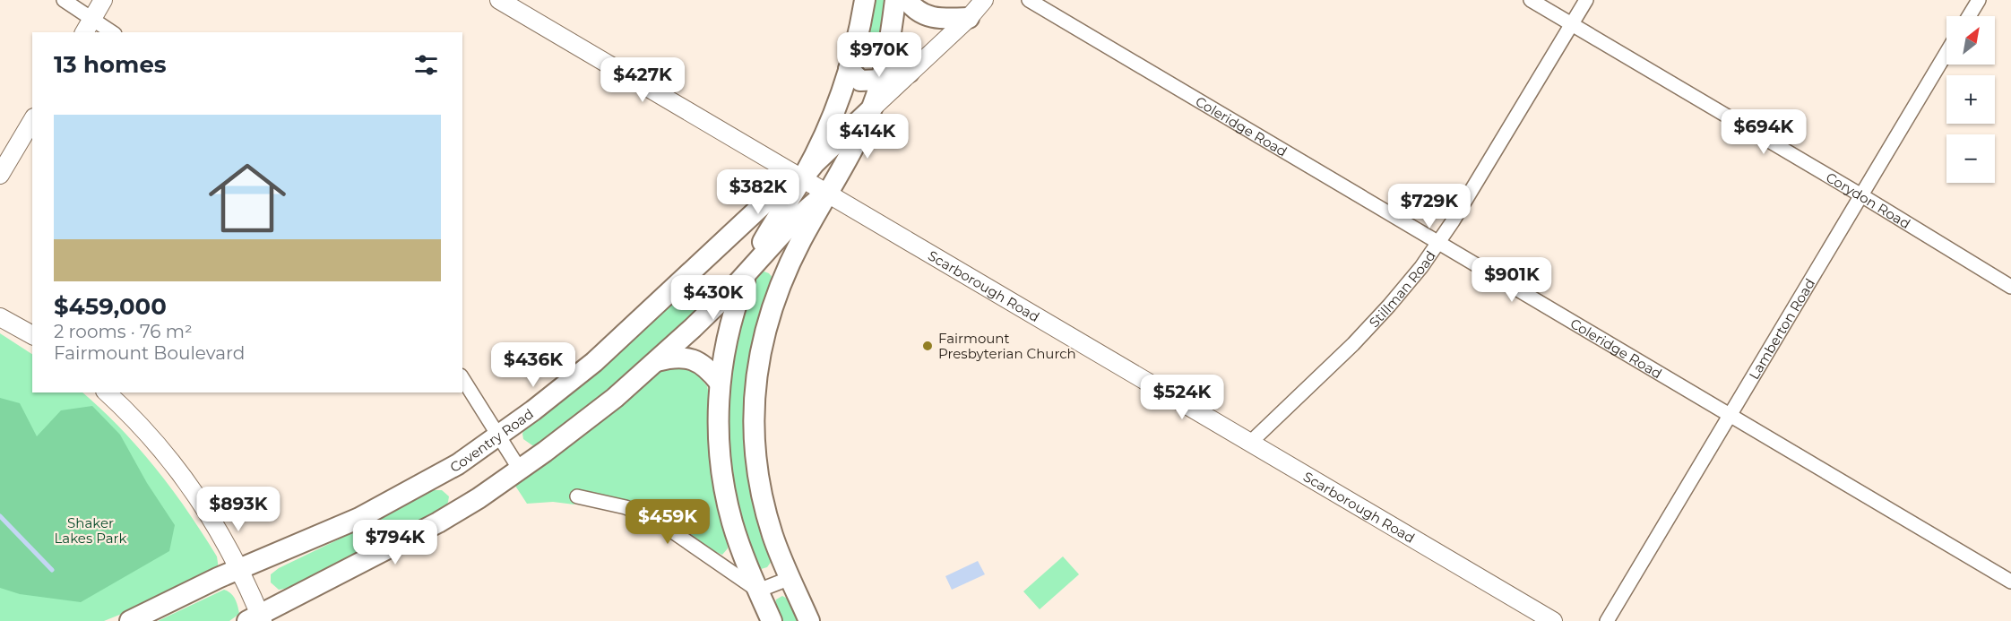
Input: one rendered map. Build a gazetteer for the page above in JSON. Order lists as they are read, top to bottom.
{
  "streets": {
    "main road": ["Coventry Road"],
    "street": [
      "Coleridge Road",
      "Corydon Road",
      "Scarborough Road",
      "Stillman Road",
      "Lamberton Road"
    ]
  },
  "crossings": [
    ["Coleridge Road", "Stillman Road"],
    ["Coleridge Road", "Lamberton Road"],
    ["Corydon Road", "Stillman Road"],
    ["Corydon Road", "Lamberton Road"],
    ["Scarborough Road", "Stillman Road"],
    ["Scarborough Road", "Coventry Road"]
  ],
  "parks": ["Shaker Lakes Park"],
  "places": ["Fairmount Presbyterian Church"],
  "north": "top right",
  "page": {
    "map_buttons": ["+", "−"],
    "price": [
      "$970K",
      "$427K",
      "$694K",
      "$414K",
      "$382K",
      "$729K",
      "$901K",
      "$430K",
      "$436K",
      "$524K",
      "$893K",
      "$459K",
      "$794K"
    ],
    "heading": "13 homes",
    "list": [
      {
        "name": "$459,000",
        "note": "2 rooms · 76 m² · Fairmount Boulevard"
      }
    ]
  }
}
